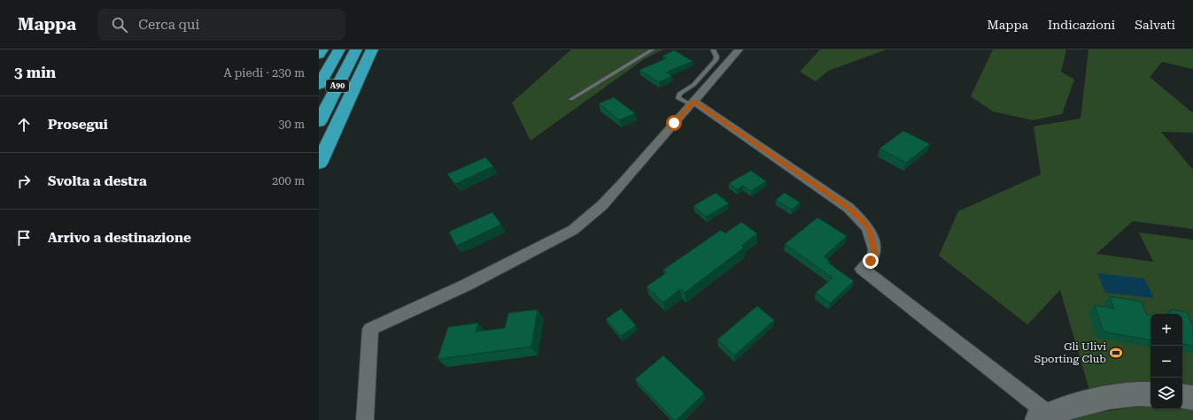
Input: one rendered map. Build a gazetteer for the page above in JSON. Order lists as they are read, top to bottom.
{
  "streets": {
    "highway": ["A90"]
  },
  "places": {
    "sports": ["Gli Ulivi Sporting Club"]
  },
  "page": {
    "header": "Mappa",
    "search": "Cerca qui",
    "nav": ["Mappa", "Indicazioni", "Salvati"],
    "heading": ["3 min", "A piedi · 230 m"],
    "list": [
      ["Prosegui", "30 m"],
      ["Svolta a destra", "200 m"],
      "Arrivo a destinazione"
    ],
    "map_buttons": ["+", "−"]
  }
}
